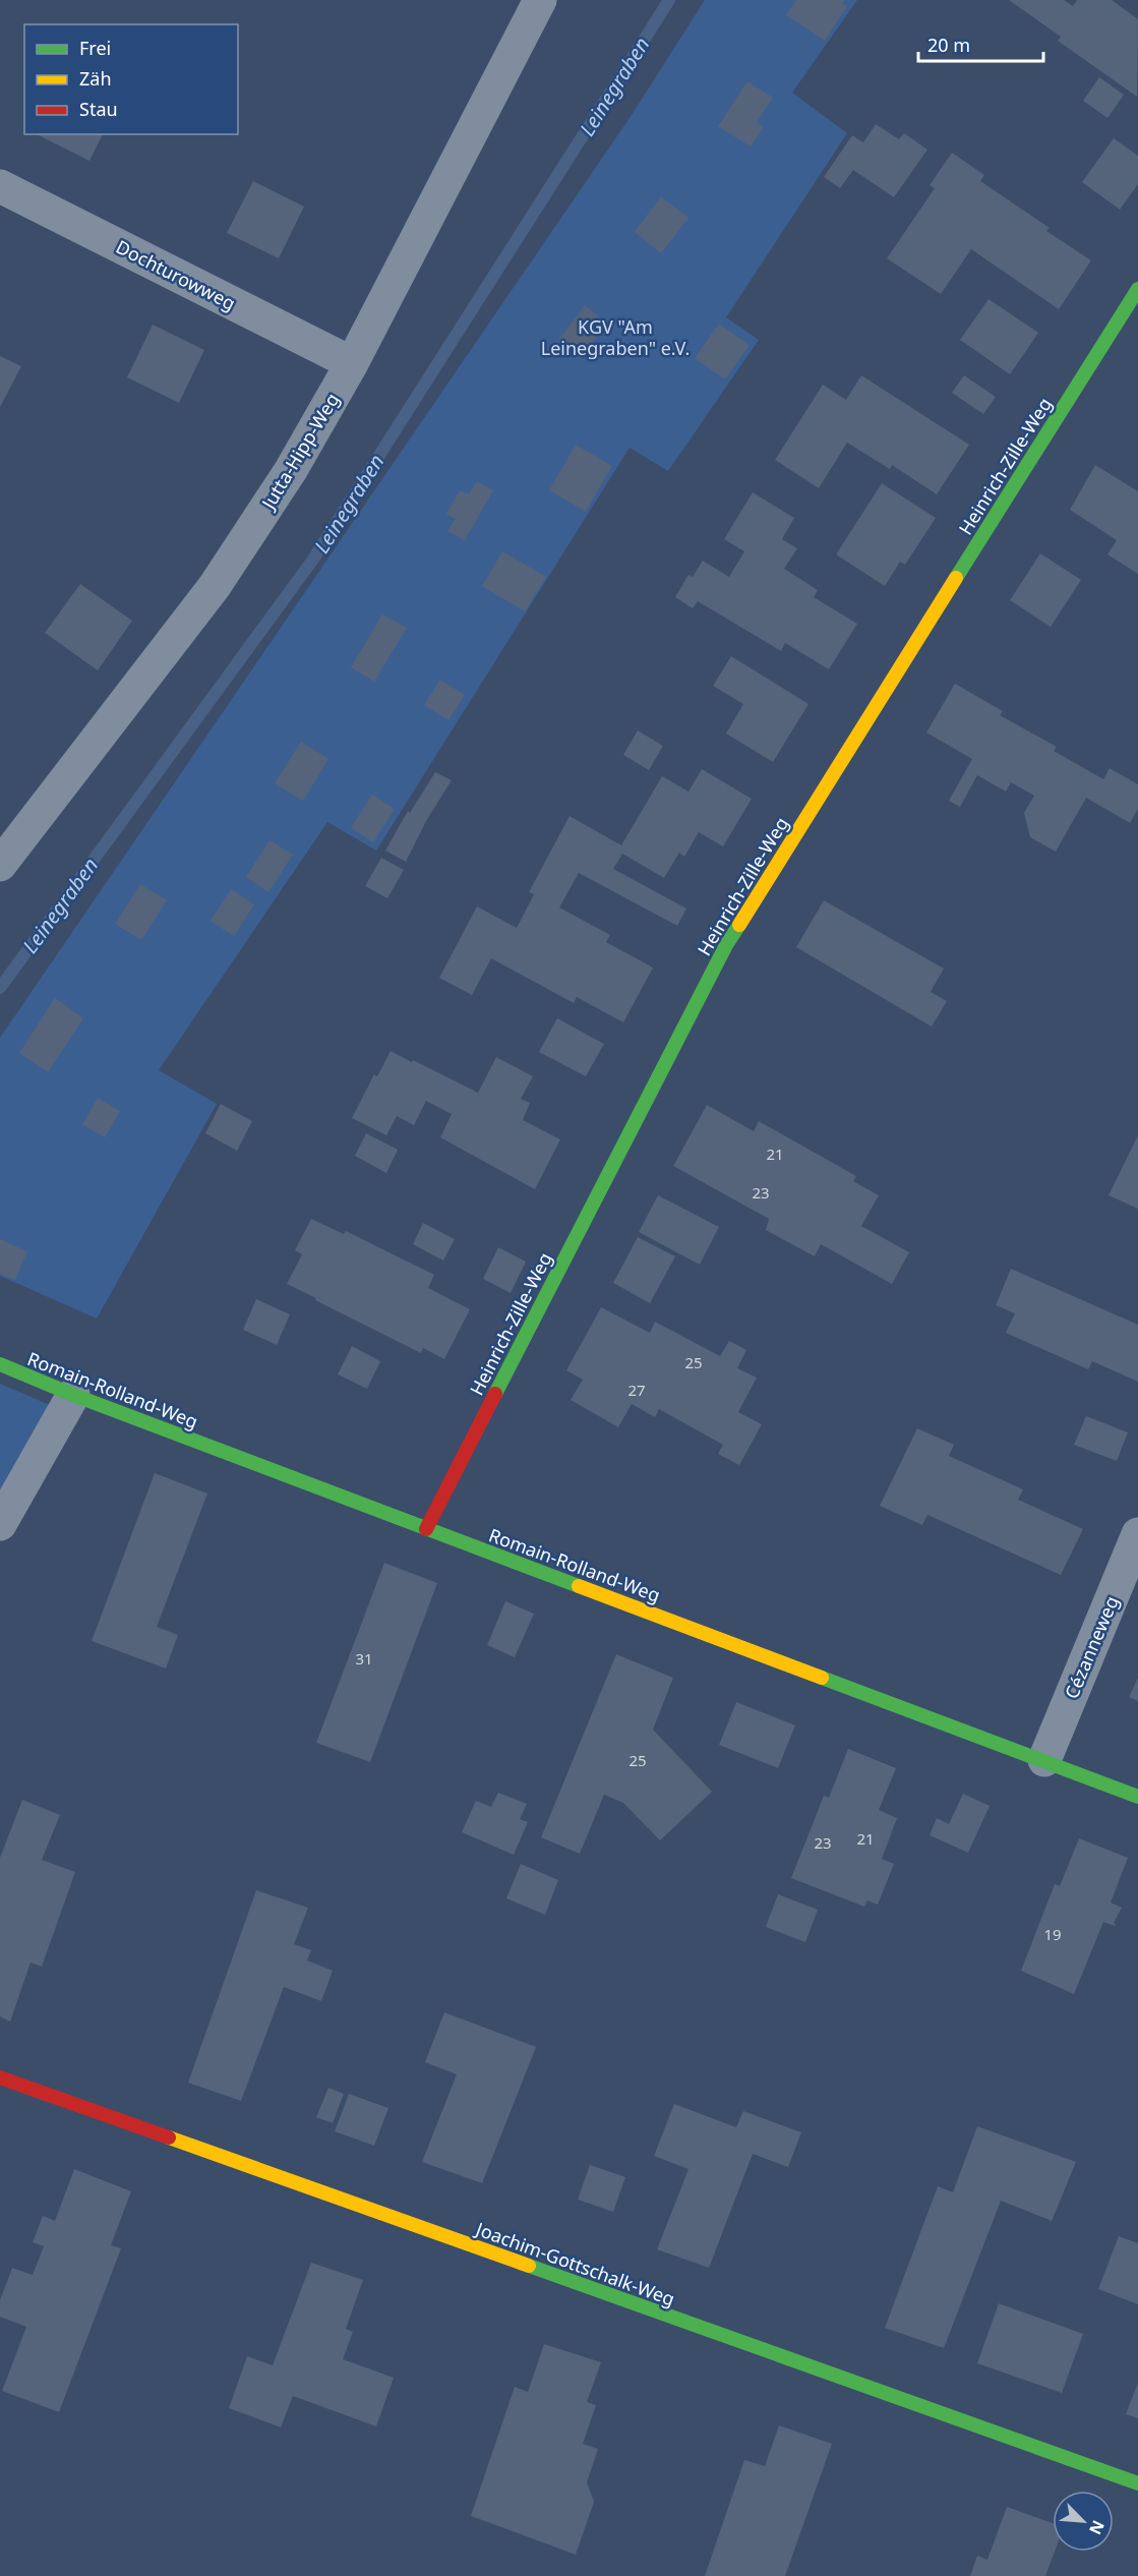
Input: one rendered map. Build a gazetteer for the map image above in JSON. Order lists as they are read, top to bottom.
{
  "streets": {
    "street": [
      "Dochturowweg",
      "Jutta-Hipp-Weg",
      "Heinrich-Zille-Weg",
      "Romain-Rolland-Weg",
      "Cézanneweg",
      "Joachim-Gottschalk-Weg"
    ]
  },
  "crossings": [
    ["Dochturowweg", "Jutta-Hipp-Weg"],
    ["Heinrich-Zille-Weg", "Romain-Rolland-Weg"],
    ["Romain-Rolland-Weg", "Cézanneweg"]
  ],
  "water": ["Leinegraben"],
  "parks": ["KGV \"Am Leinegraben\" e.V."],
  "house_numbers": [
    "21",
    "23",
    "25",
    "27",
    "31",
    "25",
    "21",
    "23",
    "19"
  ],
  "legend": ["Frei", "Zäh", "Stau"],
  "scale_bar": "20 m",
  "north": "bottom right"
}
